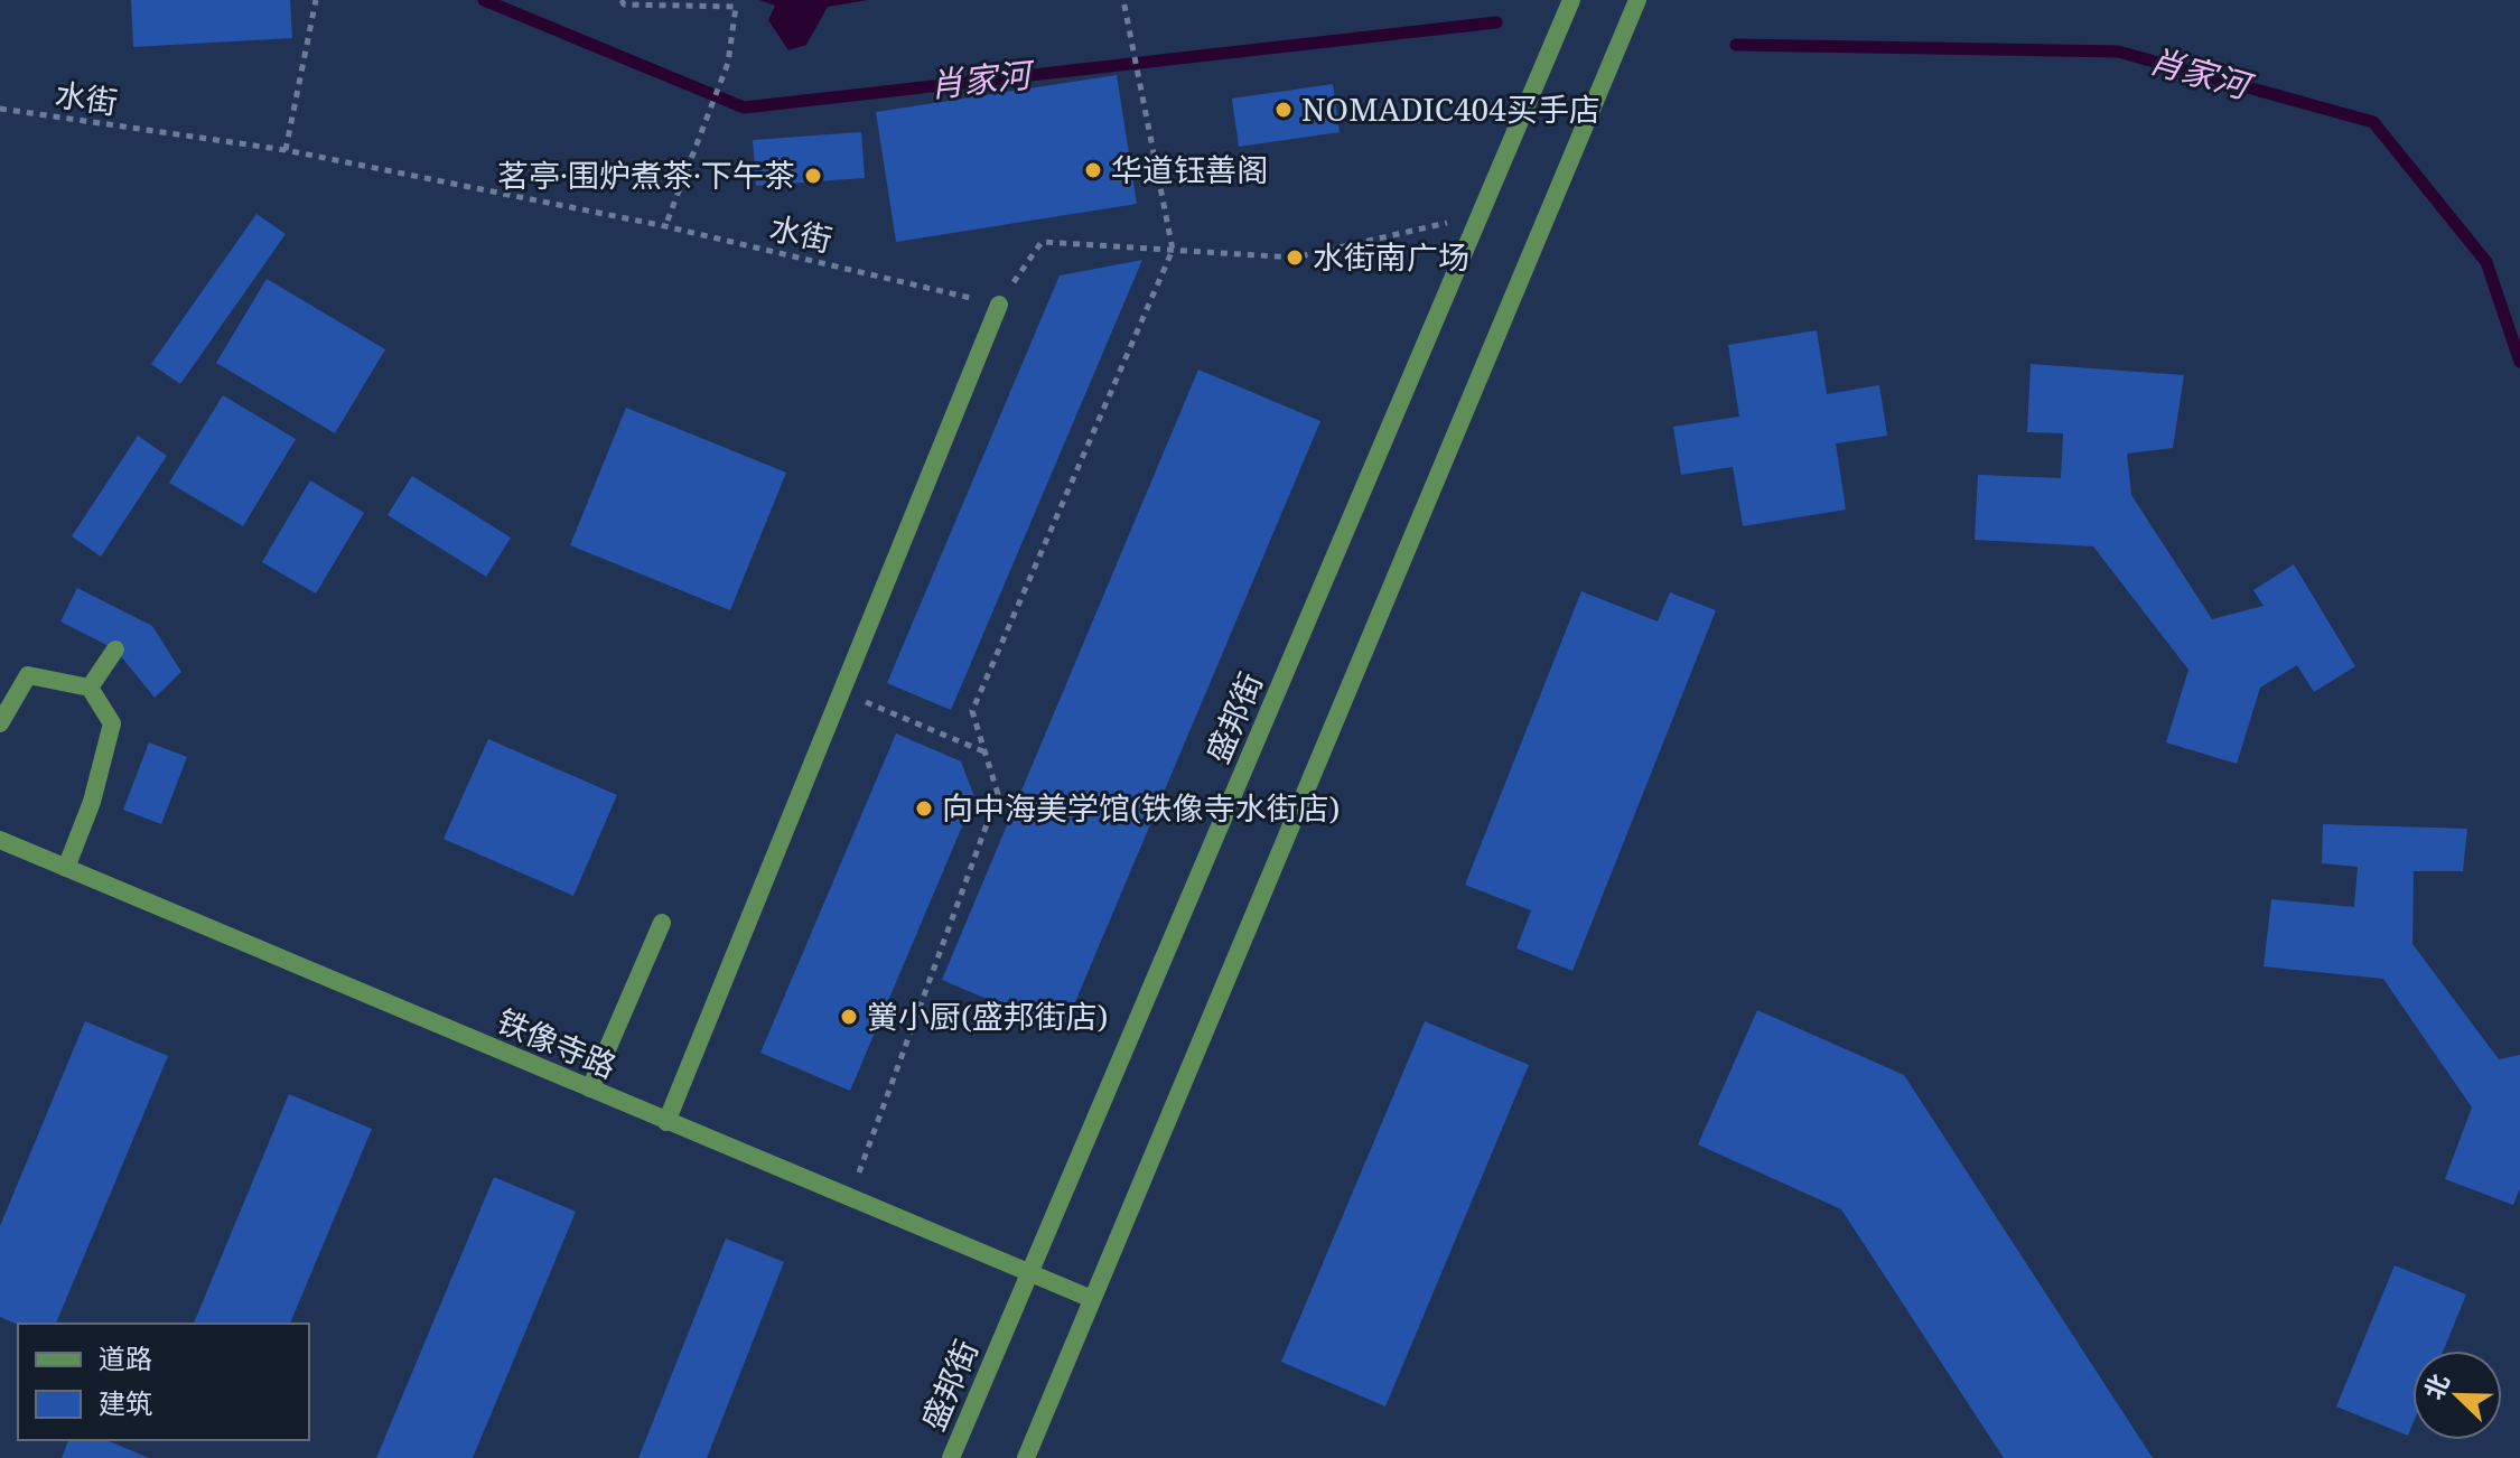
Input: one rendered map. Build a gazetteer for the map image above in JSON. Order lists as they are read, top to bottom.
{
  "streets": {
    "street": ["盛邦街", "铁像寺路"],
    "path": ["水街"]
  },
  "crossings": [
    ["盛邦街", "铁像寺路"]
  ],
  "water": ["肖家河"],
  "places": [
    "NOMADIC404买手店",
    "华道钰善阁",
    "茗亭·围炉煮茶·下午茶",
    "水街南广场",
    "向中海美学馆(铁像寺水街店)",
    "黉小厨(盛邦街店)"
  ],
  "legend": ["道路", "建筑"],
  "north": "top left"
}
